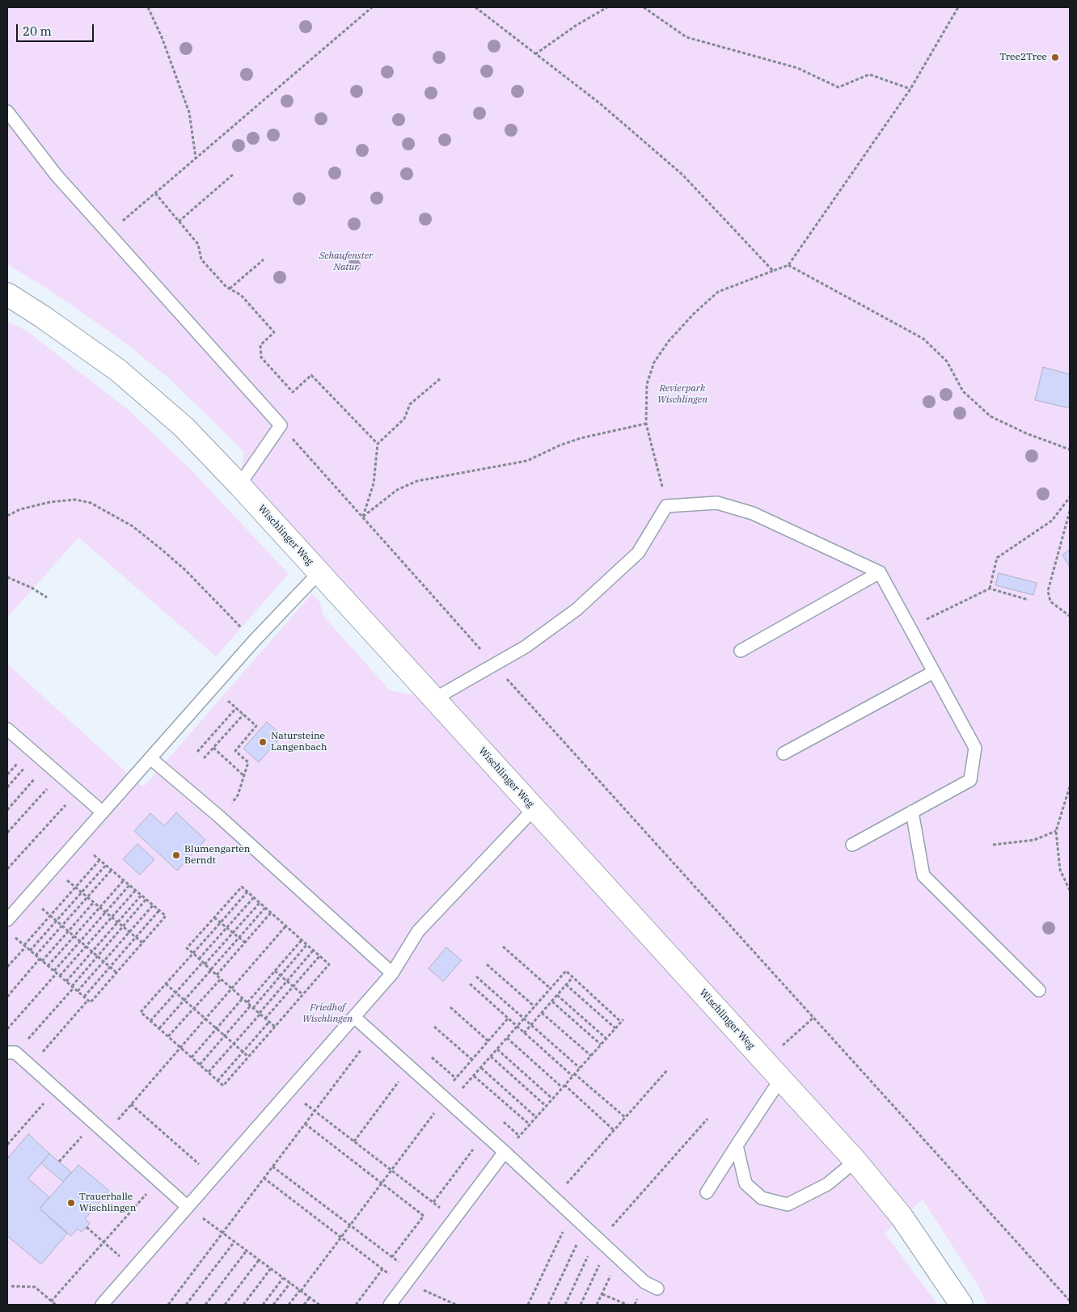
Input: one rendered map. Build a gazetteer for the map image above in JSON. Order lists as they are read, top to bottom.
{
  "streets": {
    "street": ["Wischlinger Weg"]
  },
  "parks": ["Schaufenster Natur", "Revierpark Wischlingen", "Friedhof Wischlingen"],
  "places": [
    "Tree2Tree",
    "Natursteine Langenbach",
    "Blumengarten Berndt",
    "Trauerhalle Wischlingen"
  ],
  "scale_bar": "20 m"
}
